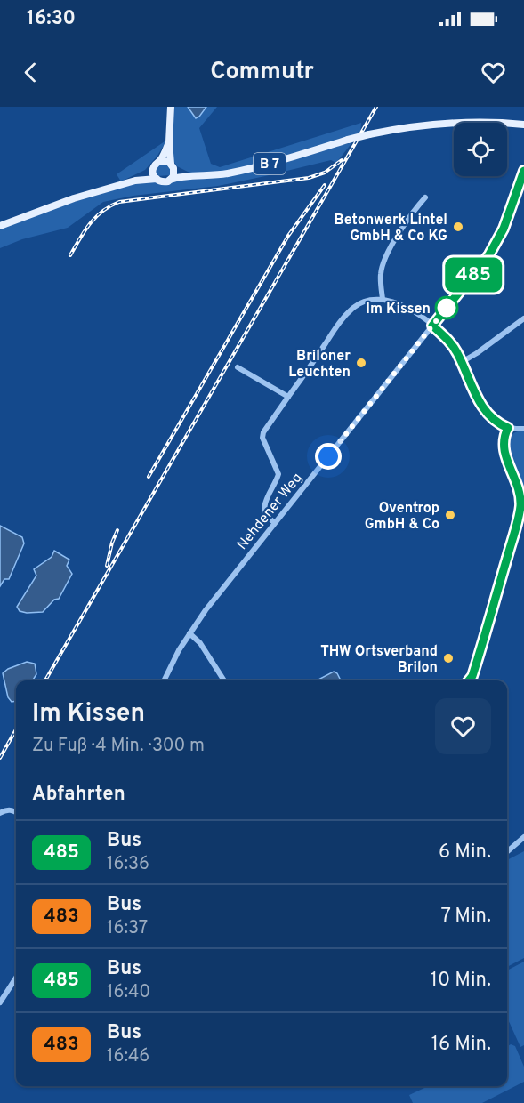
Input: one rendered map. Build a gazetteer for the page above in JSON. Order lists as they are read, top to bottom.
{
  "streets": {
    "main road": ["B 7"],
    "street": ["Nehdener Weg"]
  },
  "places": [
    "Betonwerk Lintel GmbH & Co KG",
    "Im Kissen",
    "Briloner Leuchten",
    "Oventrop GmbH & Co",
    "THW Ortsverband Brilon"
  ],
  "lines": ["bus line 485"],
  "page": {
    "status": "16:30",
    "header": "Commutr",
    "on_map": "485",
    "heading": [
      ["Im Kissen", "Zu Fuß · 4 Min. · 300 m"],
      "Abfahrten"
    ],
    "list": [
      {
        "mark": "485",
        "name": "Bus",
        "note": "16:36",
        "value": "6 Min."
      },
      {
        "mark": "483",
        "name": "Bus",
        "note": "16:37",
        "value": "7 Min."
      },
      {
        "mark": "485",
        "name": "Bus",
        "note": "16:40",
        "value": "10 Min."
      },
      {
        "mark": "483",
        "name": "Bus",
        "note": "16:46",
        "value": "16 Min."
      }
    ]
  }
}
